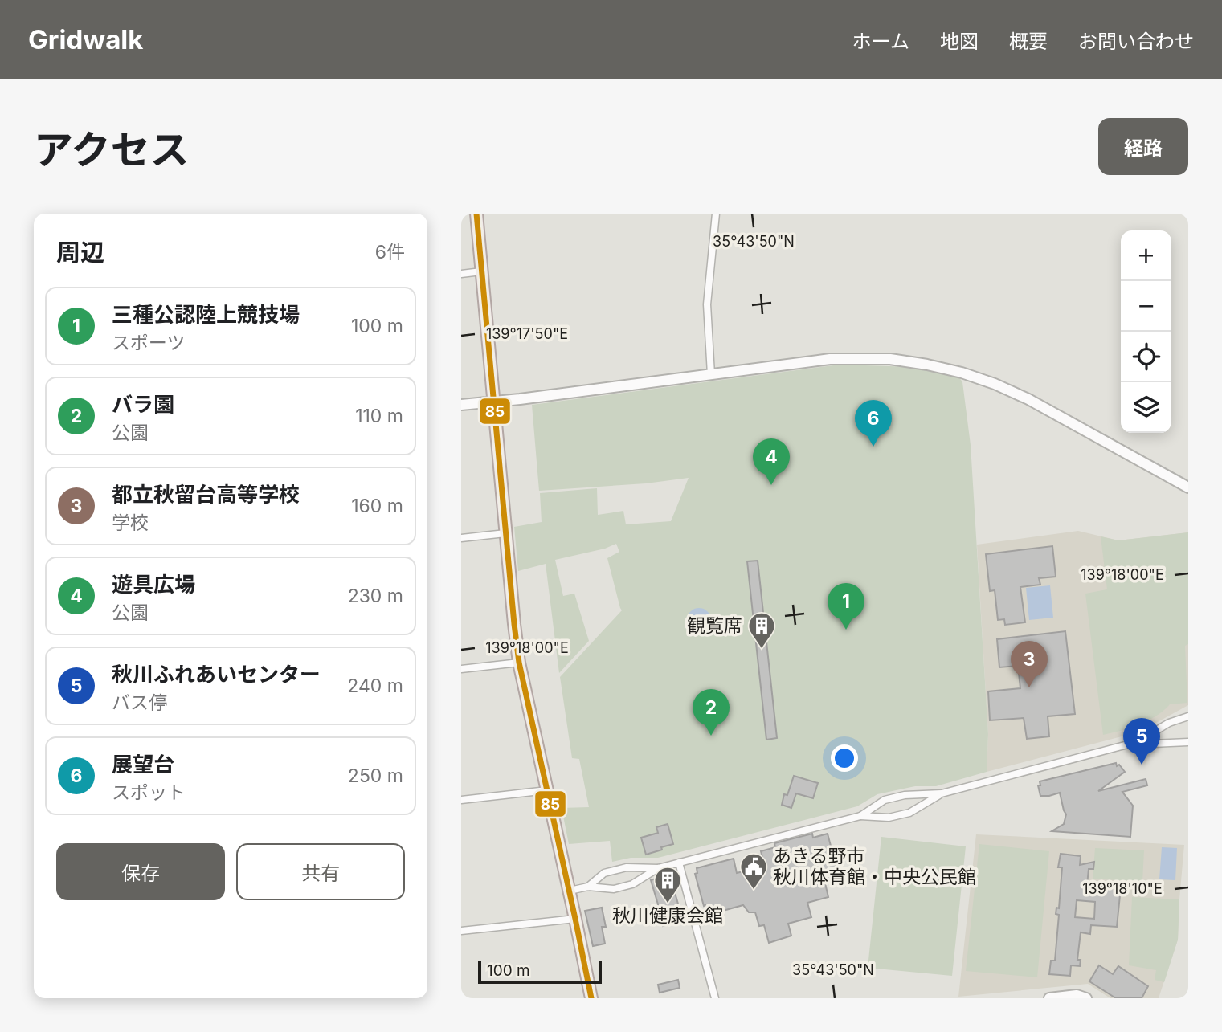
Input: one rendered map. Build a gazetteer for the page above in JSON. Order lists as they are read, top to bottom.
{
  "places": {
    "building": ["観覧席", "秋川健康会館"],
    "public building": ["あきる野市 秋川体育館・中央公民館"]
  },
  "lines": ["transit line 85"],
  "scale_bar": "100 m",
  "page": {
    "header": "Gridwalk",
    "nav": [
      "ホーム",
      "地図",
      "概要",
      "お問い合わせ"
    ],
    "title": "アクセス",
    "buttons": [
      "経路",
      ["保存", "共有"]
    ],
    "heading": ["周辺", "6件"],
    "map_buttons": ["+", "−"],
    "list": [
      {
        "mark": "1",
        "name": "三種公認陸上競技場",
        "note": "スポーツ",
        "value": "100 m"
      },
      {
        "mark": "2",
        "name": "バラ園",
        "note": "公園",
        "value": "110 m"
      },
      {
        "mark": "3",
        "name": "都立秋留台高等学校",
        "note": "学校",
        "value": "160 m"
      },
      {
        "mark": "4",
        "name": "遊具広場",
        "note": "公園",
        "value": "230 m"
      },
      {
        "mark": "5",
        "name": "秋川ふれあいセンター",
        "note": "バス停",
        "value": "240 m"
      },
      {
        "mark": "6",
        "name": "展望台",
        "note": "スポット",
        "value": "250 m"
      }
    ],
    "pins": [
      "6",
      "4",
      "1",
      "3",
      "2",
      "5"
    ],
    "scale": "100 m"
  },
  "coordinates": [
    "35°43'50\"N",
    "139°17'50\"E",
    "139°18'00\"E",
    "139°18'10\"E"
  ]
}
